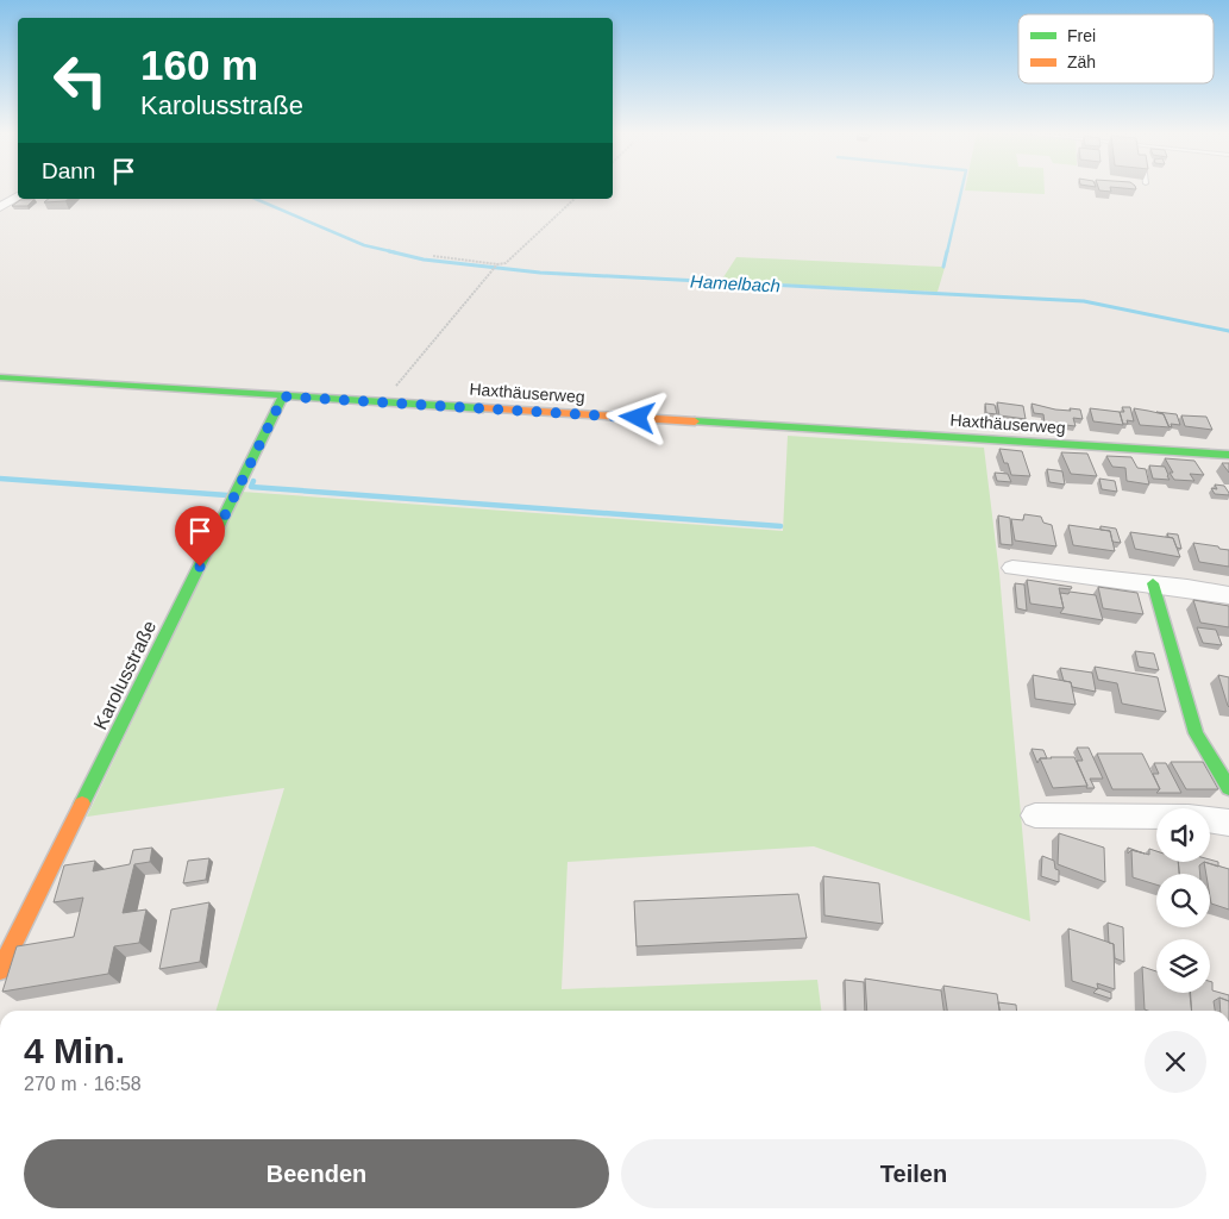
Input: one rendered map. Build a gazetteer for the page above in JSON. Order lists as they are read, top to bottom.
{
  "streets": {
    "street": ["Haxthäuserweg", "Karolusstraße"]
  },
  "crossings": [
    ["Haxthäuserweg", "Karolusstraße"]
  ],
  "water": ["Hamelbach"],
  "legend": ["Frei", "Zäh"],
  "page": {
    "turn": ["160 m", "Karolusstraße"],
    "then": "Dann",
    "heading": ["4 Min.", "270 m · 16:58"],
    "buttons": ["Beenden", "Teilen"]
  }
}
